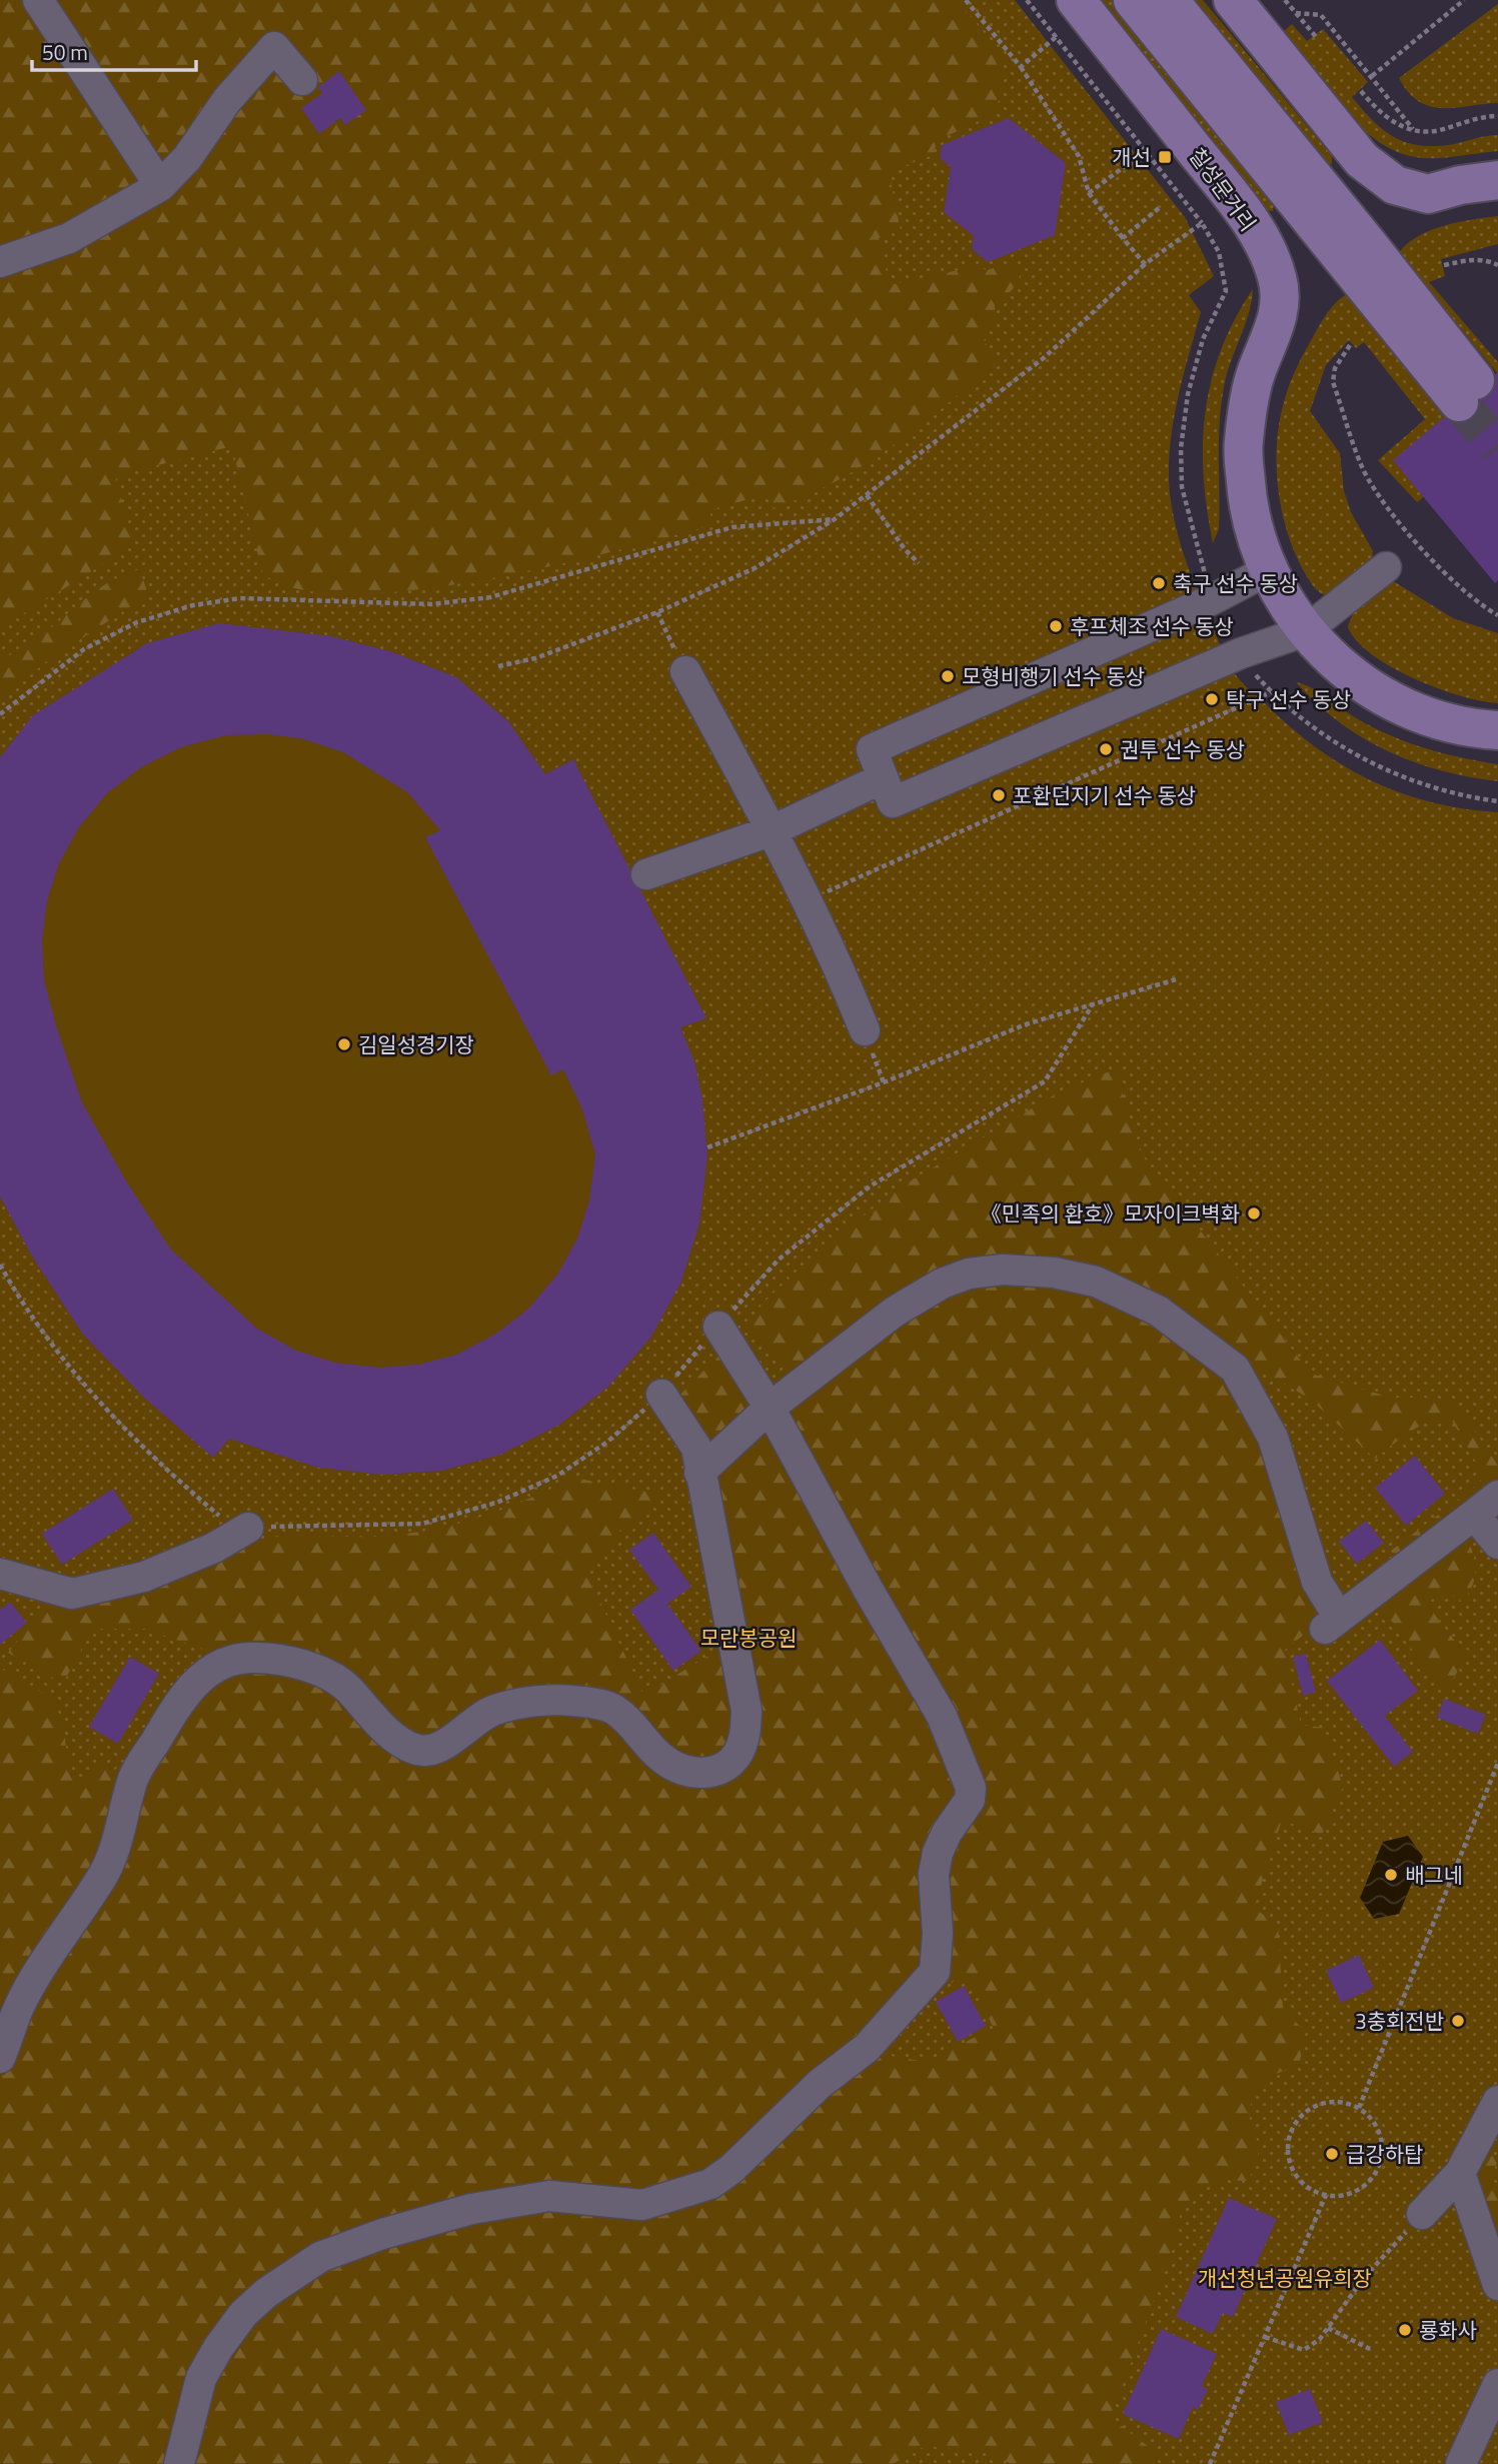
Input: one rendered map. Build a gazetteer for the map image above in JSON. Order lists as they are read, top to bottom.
{
  "streets": {
    "main road": ["칠성문거리"]
  },
  "parks": ["모란봉공원", "개선청년공원유희장"],
  "places": {
    "transit": ["개선"],
    "other": [
      "축구 선수 동상",
      "후프체조 선수 동상",
      "모형비행기 선수 동상",
      "탁구 선수 동상",
      "권투 선수 동상",
      "포환던지기 선수 동상",
      "김일성경기장",
      "《민족의 환호》모자이크벽화",
      "배그네",
      "3충회전반",
      "급강하탑",
      "룡화사"
    ]
  },
  "scale_bar": "50 m"
}
